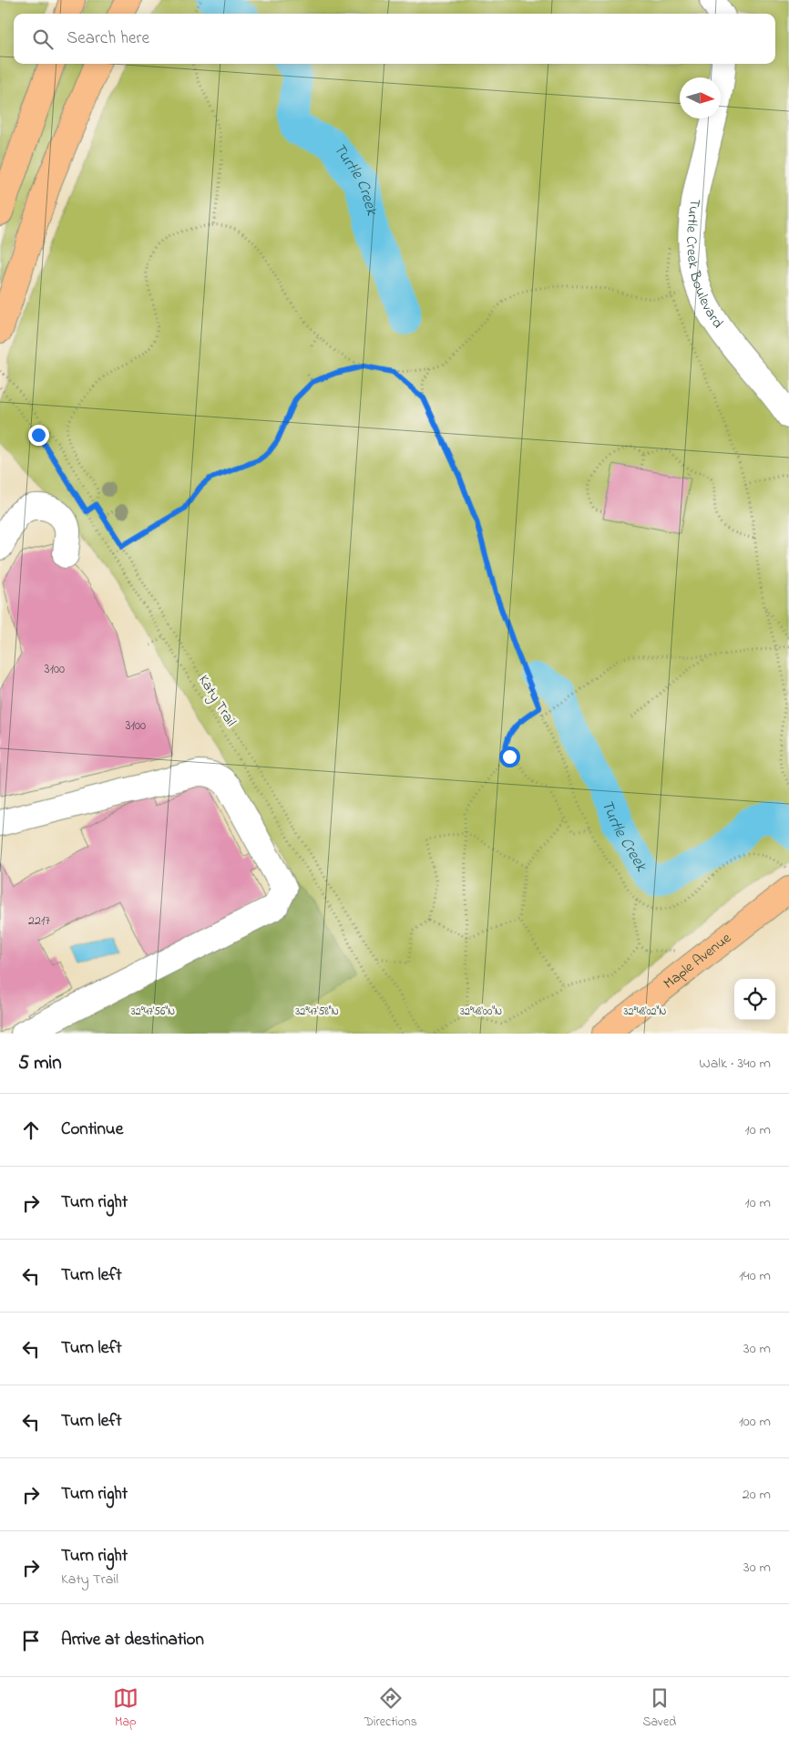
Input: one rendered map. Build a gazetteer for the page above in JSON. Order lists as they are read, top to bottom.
{
  "streets": {
    "main road": ["Maple Avenue"],
    "lane": ["Turtle Creek Boulevard"],
    "path": ["Katy Trail"]
  },
  "water": ["Turtle Creek"],
  "house_numbers": ["3100", "3100", "2217"],
  "north": "right",
  "page": {
    "search": "Search here",
    "heading": ["5 min", "Walk · 340 m"],
    "list": [
      ["Continue", "10 m"],
      ["Turn right", "10 m"],
      ["Turn left", "140 m"],
      ["Turn left", "30 m"],
      ["Turn left", "100 m"],
      ["Turn right", "20 m"],
      ["Turn right", "Katy Trail", "30 m"],
      "Arrive at destination"
    ],
    "nav": ["Map", "Directions", "Saved"]
  },
  "coordinates": [
    "32°47'56\"N",
    "32°47'58\"N",
    "32°48'00\"N",
    "32°48'02\"N"
  ]
}
